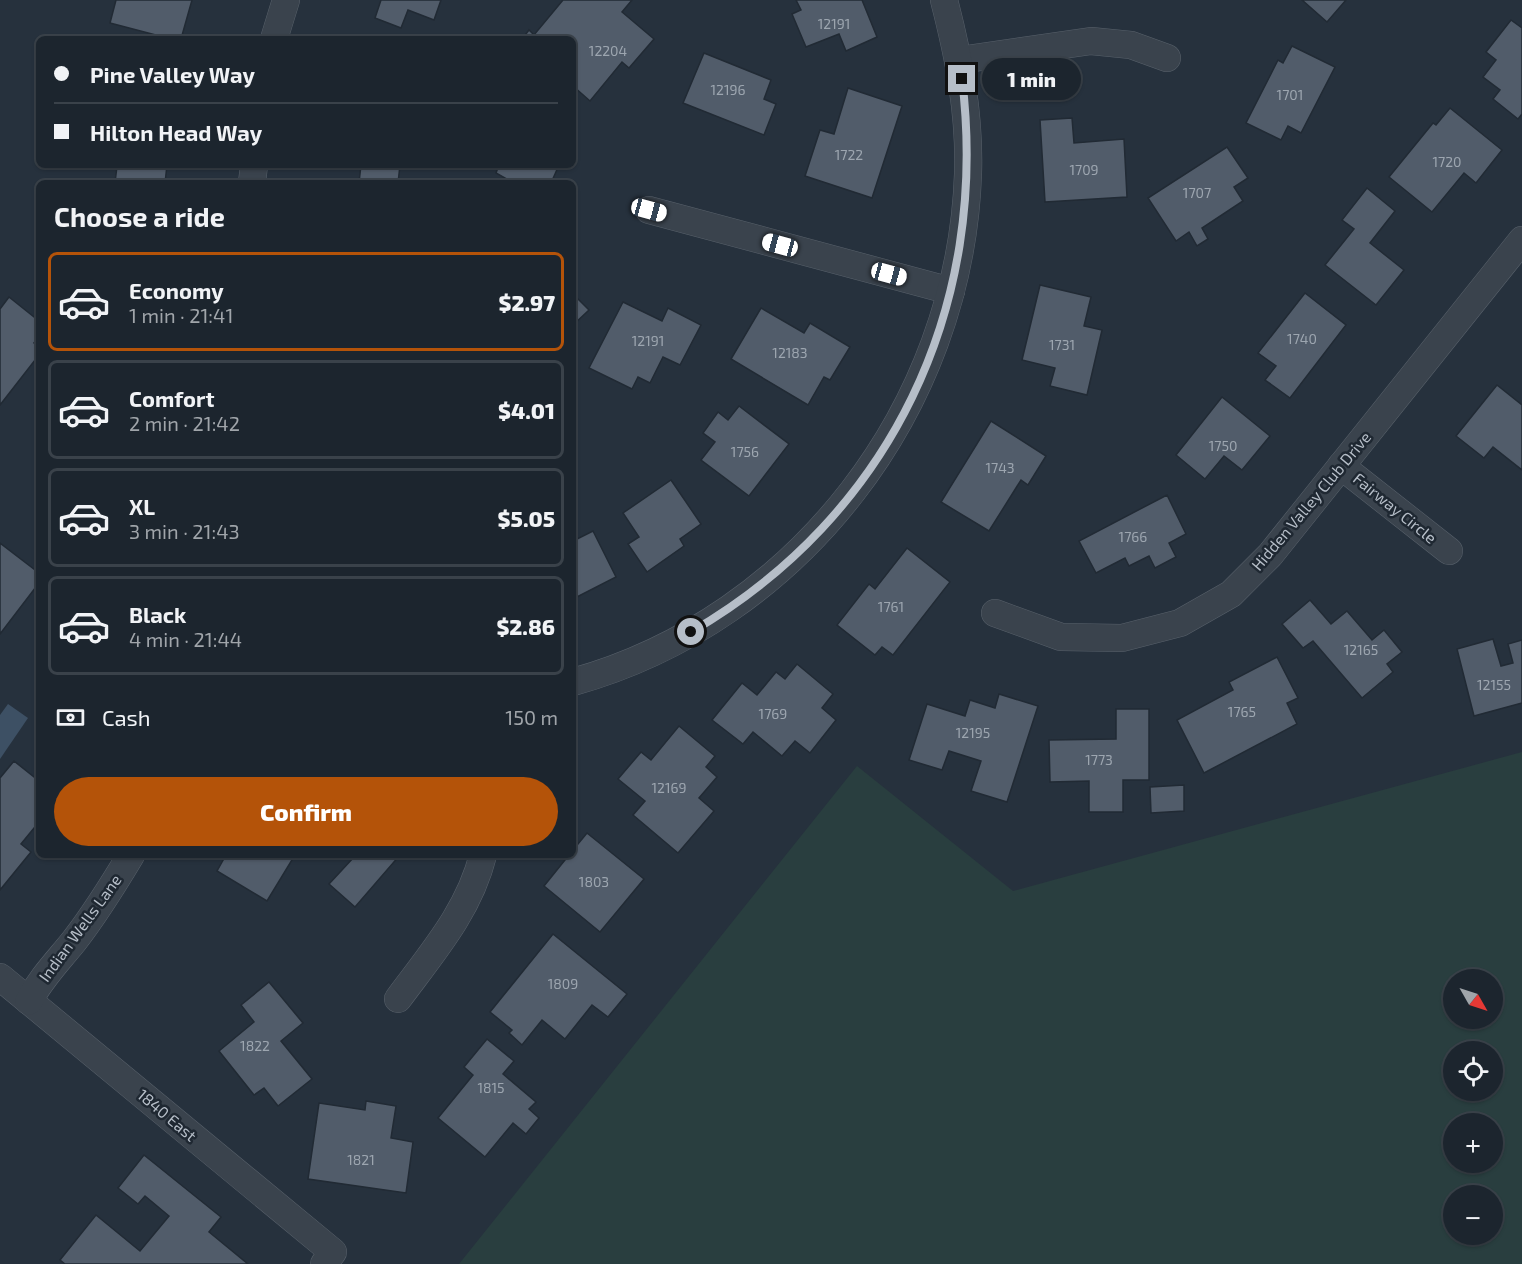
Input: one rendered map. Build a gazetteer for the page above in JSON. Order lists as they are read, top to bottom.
{
  "streets": {
    "street": [
      "Hidden Valley Club Drive",
      "Fairway Circle",
      "Indian Wells Lane",
      "1840 East"
    ]
  },
  "crossings": [
    ["Hidden Valley Club Drive", "Fairway Circle"],
    ["Indian Wells Lane", "1840 East"]
  ],
  "house_numbers": [
    "12191",
    "12204",
    "12196",
    "1701",
    "1722",
    "1720",
    "1709",
    "1707",
    "1740",
    "12191",
    "1731",
    "12183",
    "1750",
    "1756",
    "1743",
    "1766",
    "1761",
    "12165",
    "12155",
    "1765",
    "1769",
    "12195",
    "1773",
    "12169",
    "1803",
    "1809",
    "1822",
    "1815",
    "1821"
  ],
  "north": "bottom right",
  "page": {
    "banner": ["Pine Valley Way", "Hilton Head Way"],
    "bubble": "1 min",
    "heading": "Choose a ride",
    "list": [
      {
        "name": "Economy",
        "note": "1 min · 21:41",
        "value": "$2.97"
      },
      {
        "name": "Comfort",
        "note": "2 min · 21:42",
        "value": "$4.01"
      },
      {
        "name": "XL",
        "note": "3 min · 21:43",
        "value": "$5.05"
      },
      {
        "name": "Black",
        "note": "4 min · 21:44",
        "value": "$2.86"
      }
    ],
    "pay": ["Cash", "150 m"],
    "buttons": "Confirm",
    "map_buttons": ["+", "−"]
  }
}
